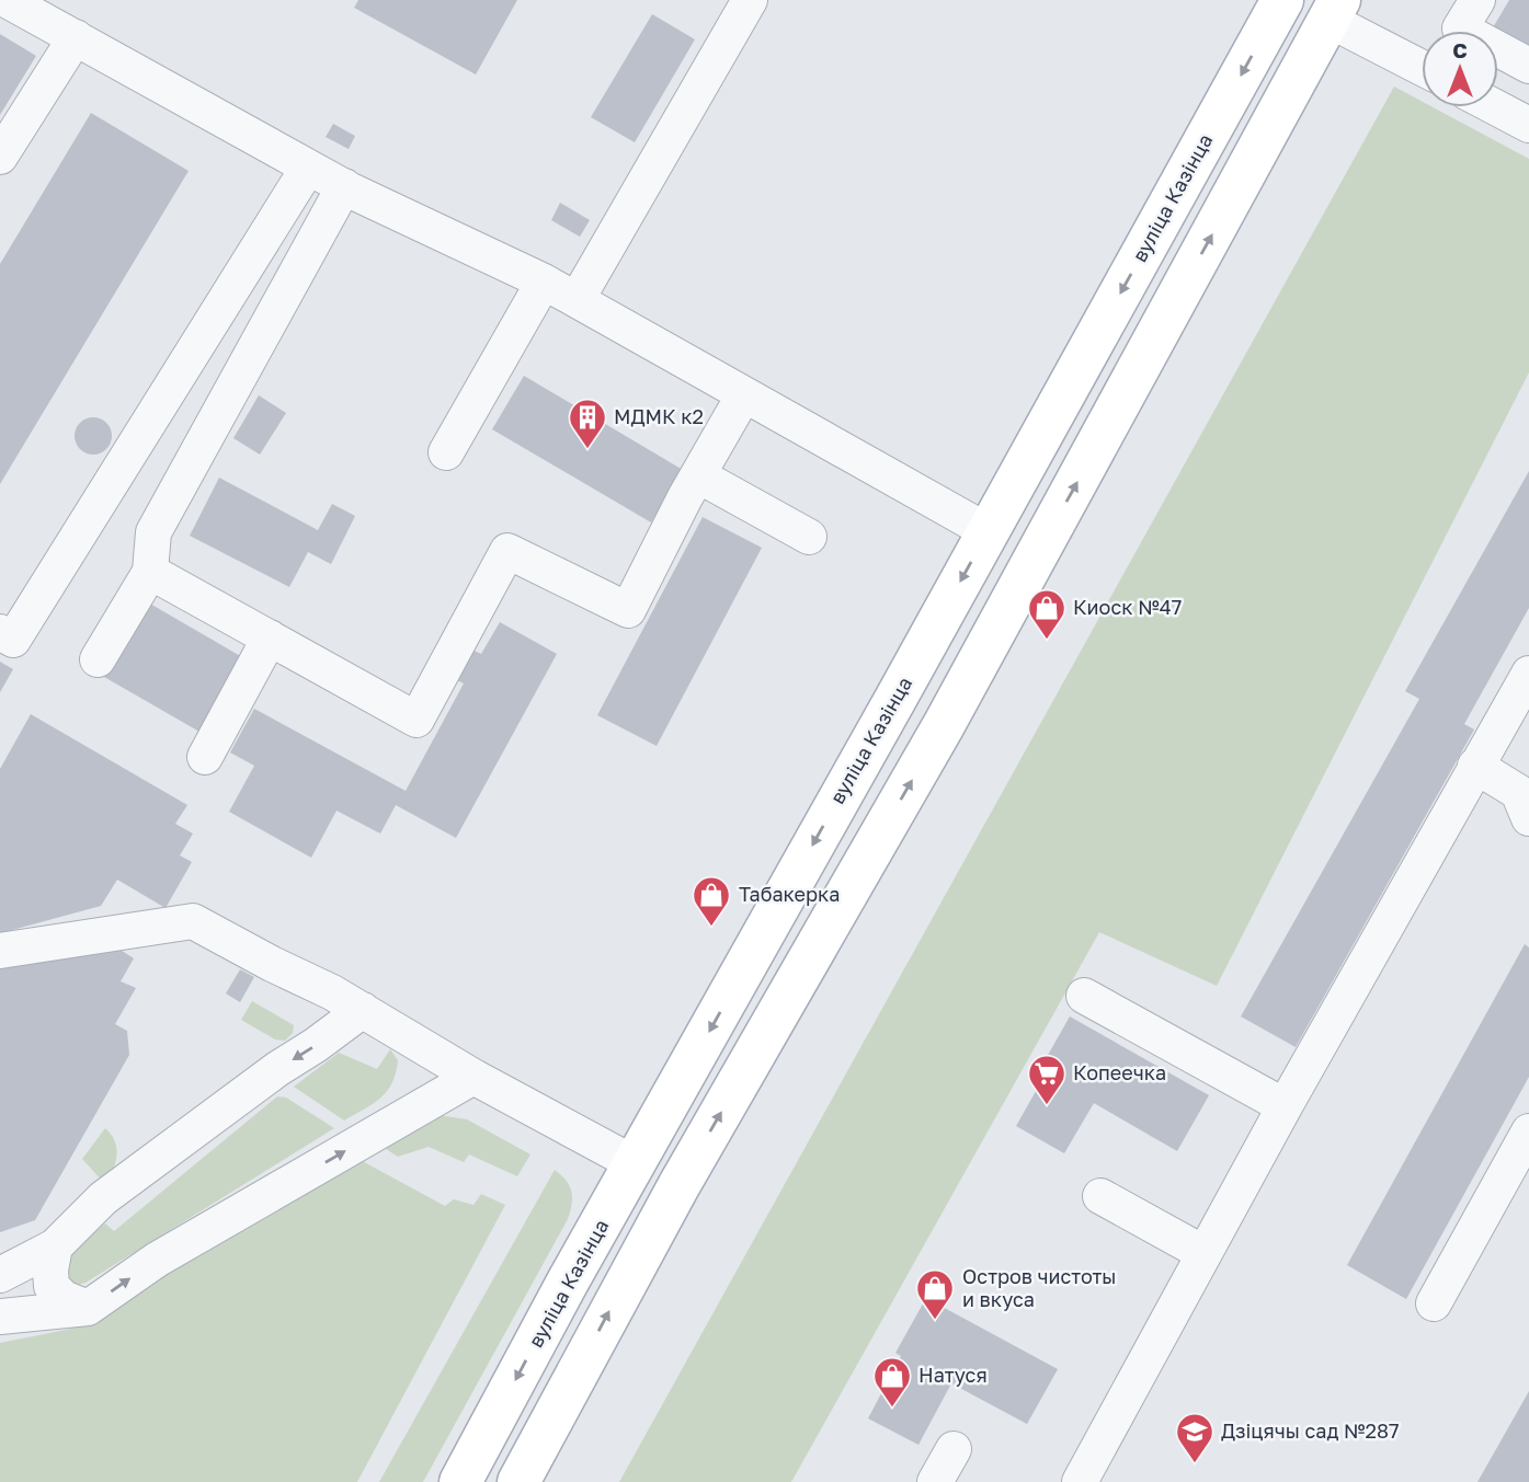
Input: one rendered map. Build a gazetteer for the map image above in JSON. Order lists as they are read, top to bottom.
{
  "streets": {
    "main road": ["вуліца Казінца"]
  },
  "places": {
    "building": ["МДМК к2"],
    "shop": [
      "Киоск №47",
      "Табакерка",
      "Остров чистоты и вкуса",
      "Натуся"
    ],
    "supermarket": ["Копеечка"],
    "school or university": ["Дзіцячы сад №287"]
  },
  "north": "top"
}
